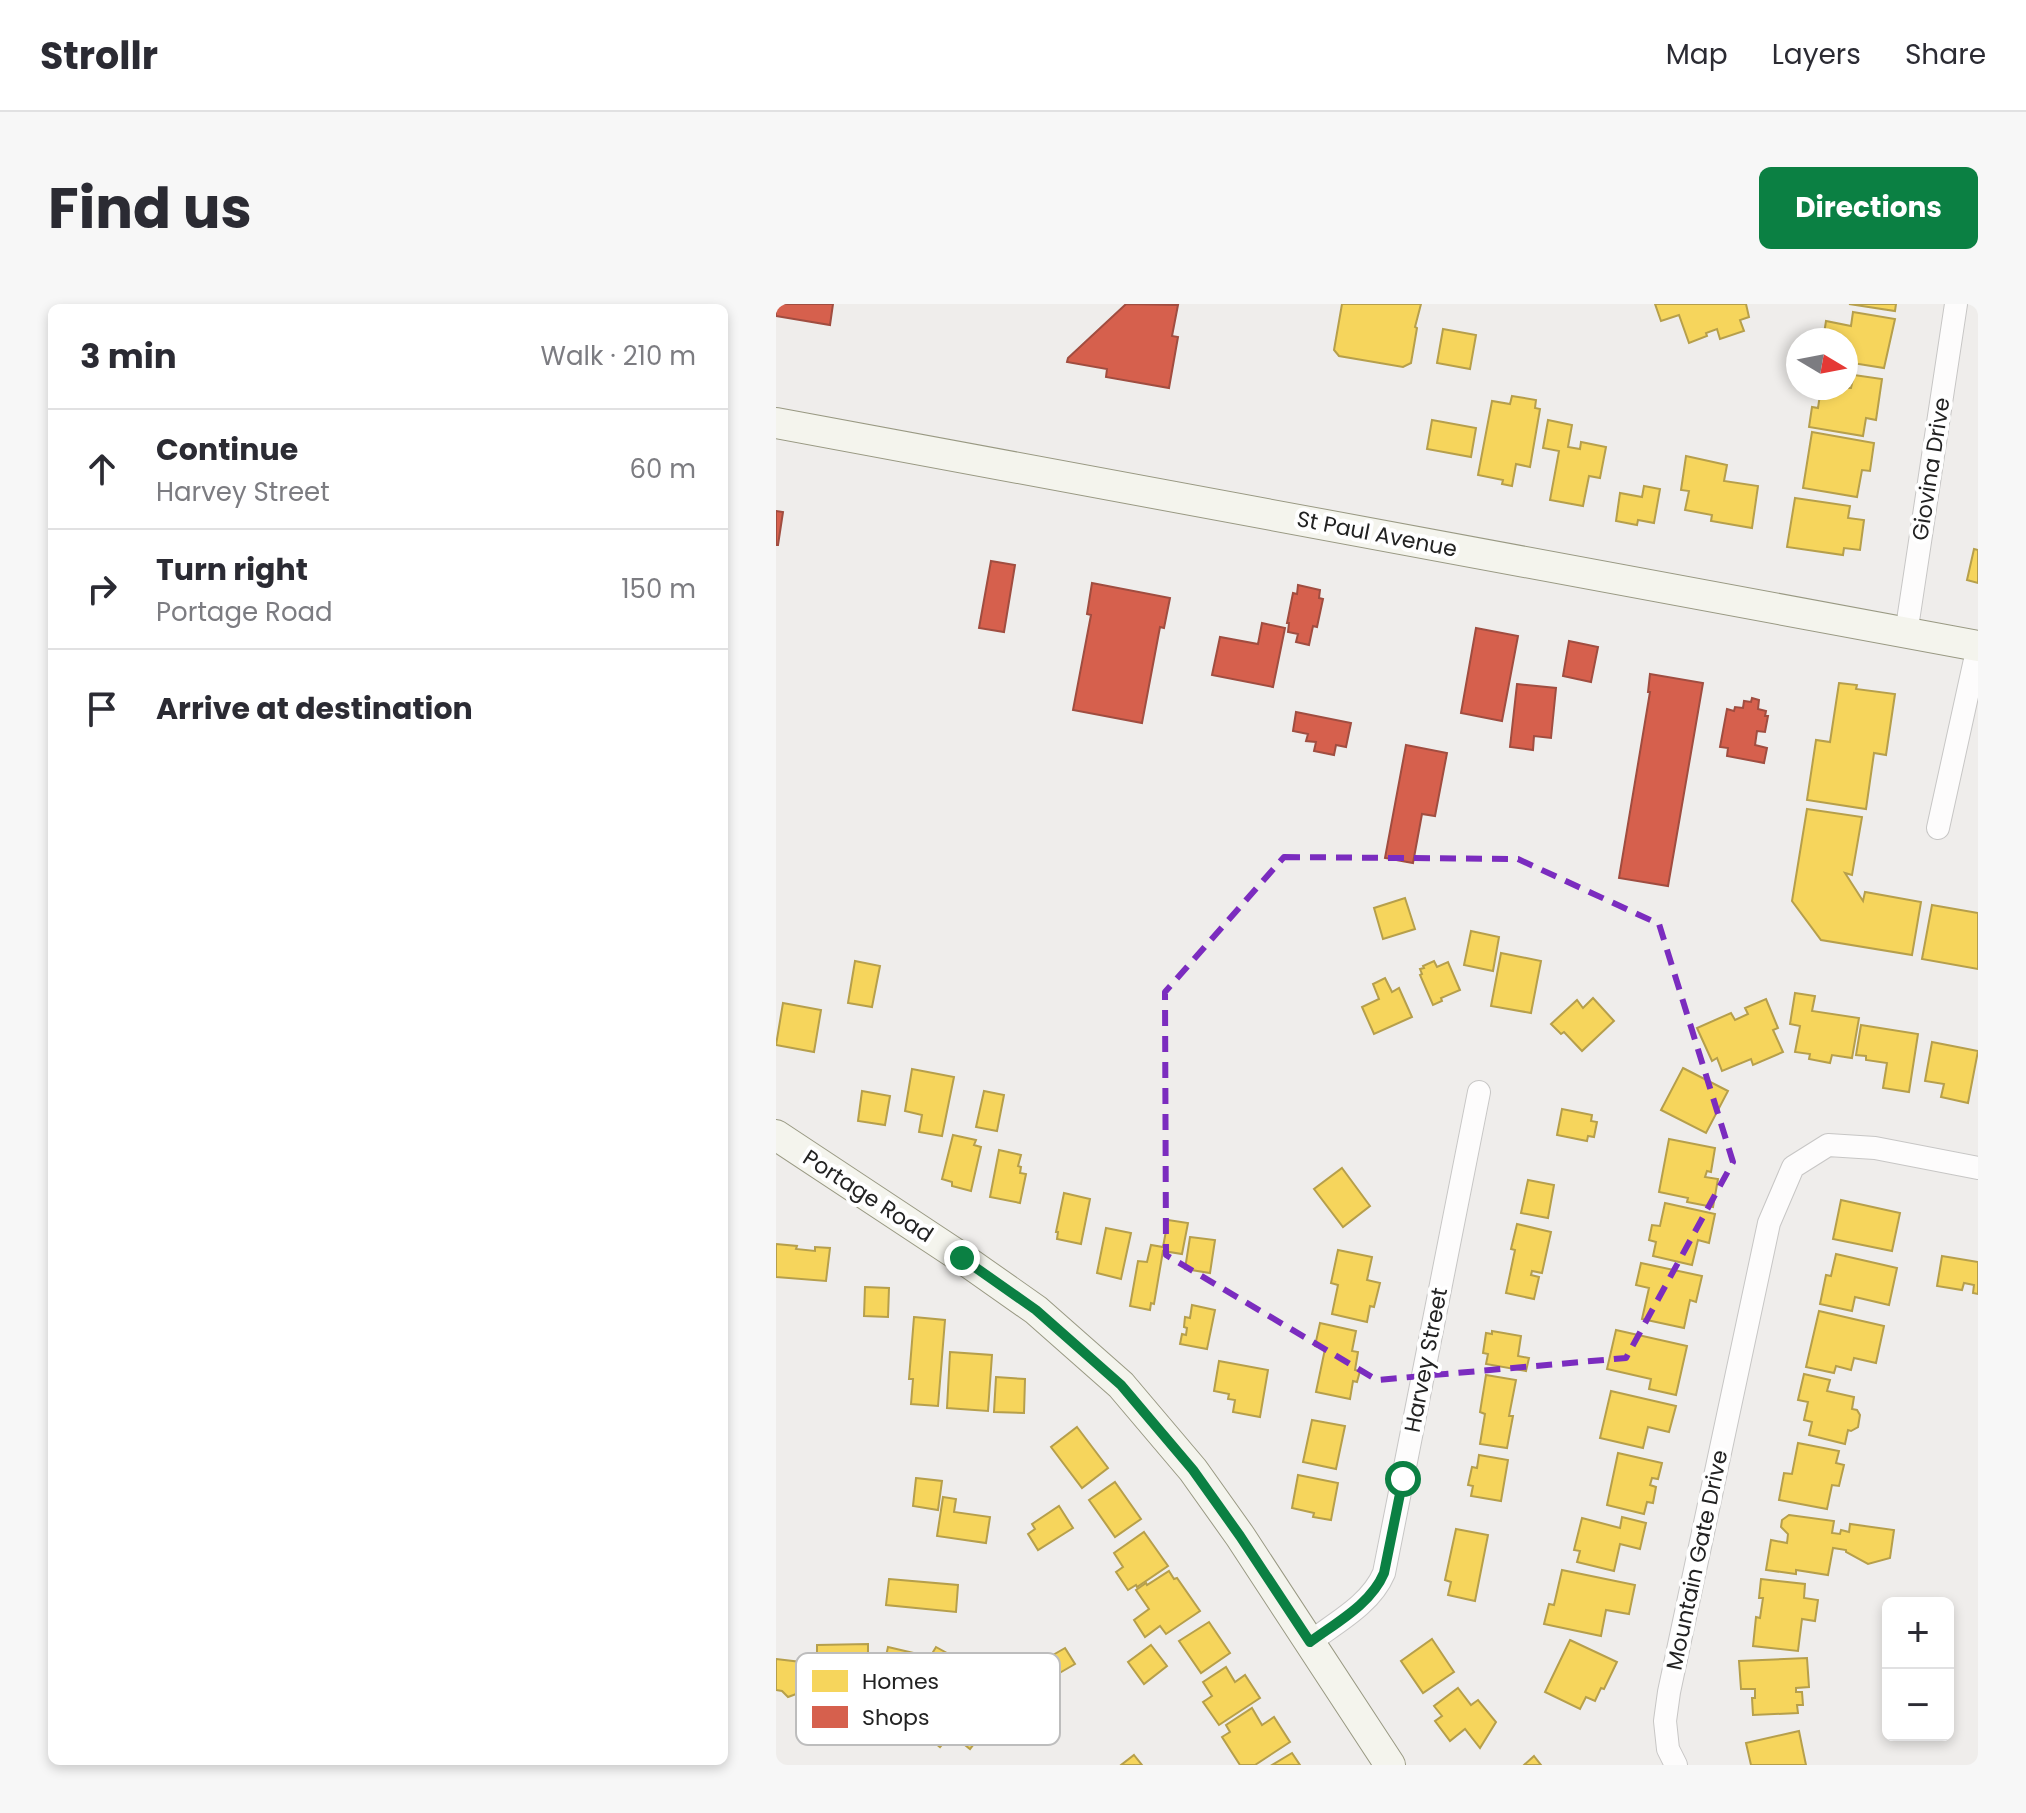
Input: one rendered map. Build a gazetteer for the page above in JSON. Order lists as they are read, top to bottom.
{
  "streets": {
    "main road": ["St Paul Avenue", "Portage Road"],
    "street": ["Giovina Drive", "Harvey Street", "Mountain Gate Drive"]
  },
  "crossings": [
    ["Giovina Drive", "St Paul Avenue"],
    ["Portage Road", "Harvey Street"]
  ],
  "legend": ["Homes", "Shops"],
  "north": "right",
  "page": {
    "header": "Strollr",
    "nav": ["Map", "Layers", "Share"],
    "title": "Find us",
    "buttons": "Directions",
    "heading": ["3 min", "Walk · 210 m"],
    "list": [
      ["Continue", "Harvey Street", "60 m"],
      ["Turn right", "Portage Road", "150 m"],
      "Arrive at destination"
    ],
    "map_buttons": ["+", "−"]
  }
}
